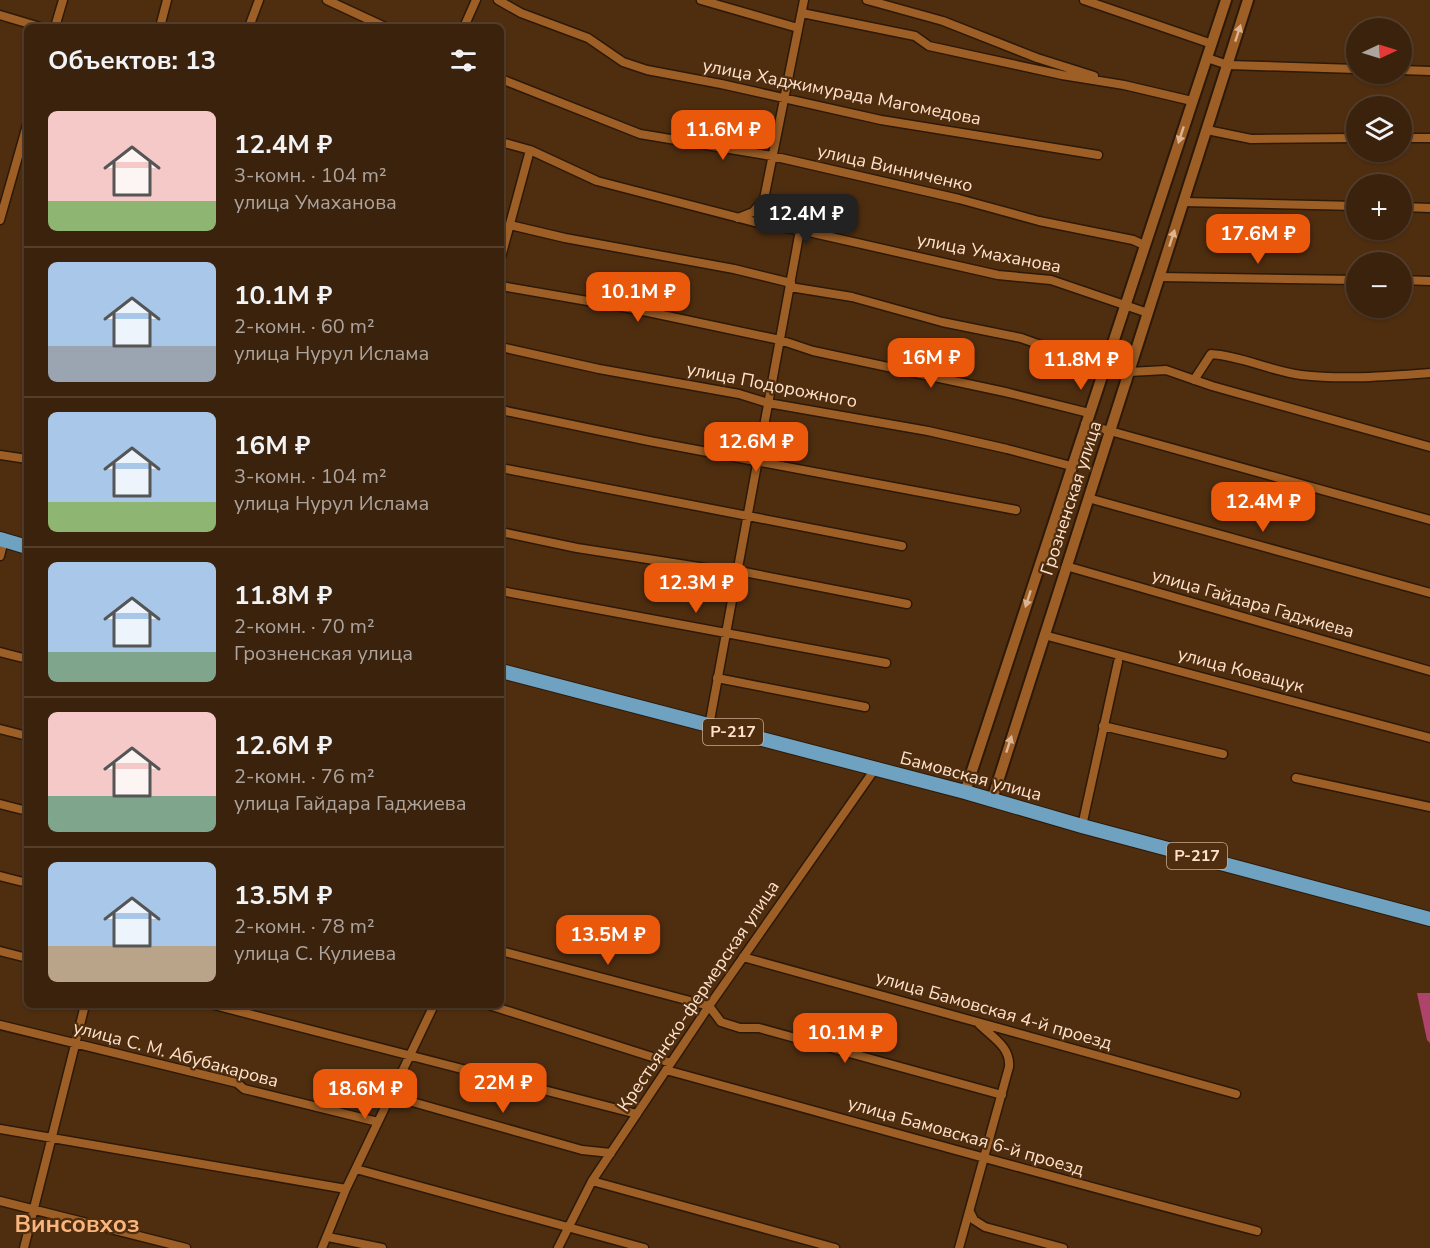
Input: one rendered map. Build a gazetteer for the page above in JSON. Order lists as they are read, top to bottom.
{
  "streets": {
    "highway": ["Р-217", "Бамовская улица"],
    "street": [
      "улица Хаджимурада Магомедова",
      "улица Винниченко",
      "улица Умаханова",
      "улица Подорожного",
      "Грозненская улица",
      "улица Гайдара Гаджиева",
      "улица Коващук",
      "Крестьянско-фермерская улица",
      "улица Бамовская 4-й проезд",
      "улица С. М. Абубакарова",
      "улица Бамовская 6-й проезд"
    ]
  },
  "crossings": [
    ["улица Винниченко", "Грозненская улица"],
    ["улица Умаханова", "Грозненская улица"],
    ["улица Подорожного", "Грозненская улица"],
    ["Грозненская улица", "улица Гайдара Гаджиева"],
    ["Грозненская улица", "улица Коващук"],
    ["Грозненская улица", "Бамовская улица"],
    ["Бамовская улица", "Крестьянско-фермерская улица"],
    ["Крестьянско-фермерская улица", "улица Бамовская 4-й проезд"],
    ["Крестьянско-фермерская улица", "улица Бамовская 6-й проезд"]
  ],
  "districts": ["Винсовхоз"],
  "north": "right",
  "page": {
    "map_buttons": ["+", "−"],
    "heading": "Объектов: 13",
    "list": [
      {
        "name": "12.4M ₽",
        "note": "3-комн. · 104 m² · улица Умаханова"
      },
      {
        "name": "10.1M ₽",
        "note": "2-комн. · 60 m² · улица Нурул Ислама"
      },
      {
        "name": "16M ₽",
        "note": "3-комн. · 104 m² · улица Нурул Ислама"
      },
      {
        "name": "11.8M ₽",
        "note": "2-комн. · 70 m² · Грозненская улица"
      },
      {
        "name": "12.6M ₽",
        "note": "2-комн. · 76 m² · улица Гайдара Гаджиева"
      },
      {
        "name": "13.5M ₽",
        "note": "2-комн. · 78 m² · улица С. Кулиева"
      }
    ],
    "price": [
      "11.6M ₽",
      "12.4M ₽",
      "17.6M ₽",
      "10.1M ₽",
      "16M ₽",
      "11.8M ₽",
      "12.6M ₽",
      "12.4M ₽",
      "12.3M ₽",
      "13.5M ₽",
      "10.1M ₽",
      "22M ₽",
      "18.6M ₽"
    ]
  }
}
